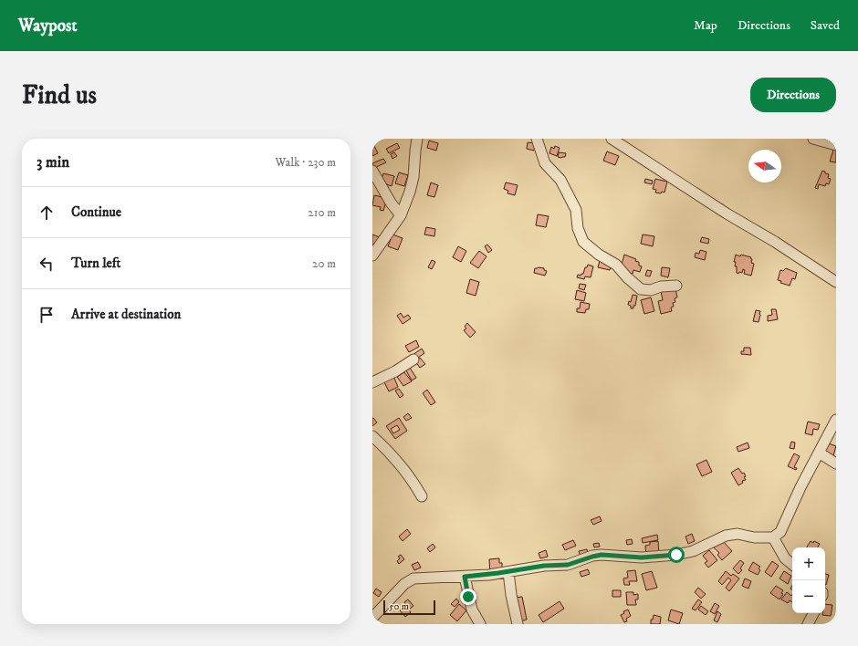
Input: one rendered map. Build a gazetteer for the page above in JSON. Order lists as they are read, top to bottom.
{
  "scale_bar": "50 m",
  "north": "left",
  "page": {
    "header": "Waypost",
    "nav": ["Map", "Directions", "Saved"],
    "buttons": "Directions",
    "title": "Find us",
    "heading": ["3 min", "Walk · 230 m"],
    "list": [
      ["Continue", "210 m"],
      ["Turn left", "20 m"],
      "Arrive at destination"
    ],
    "map_buttons": ["+", "−"],
    "scale": "50 m"
  }
}
